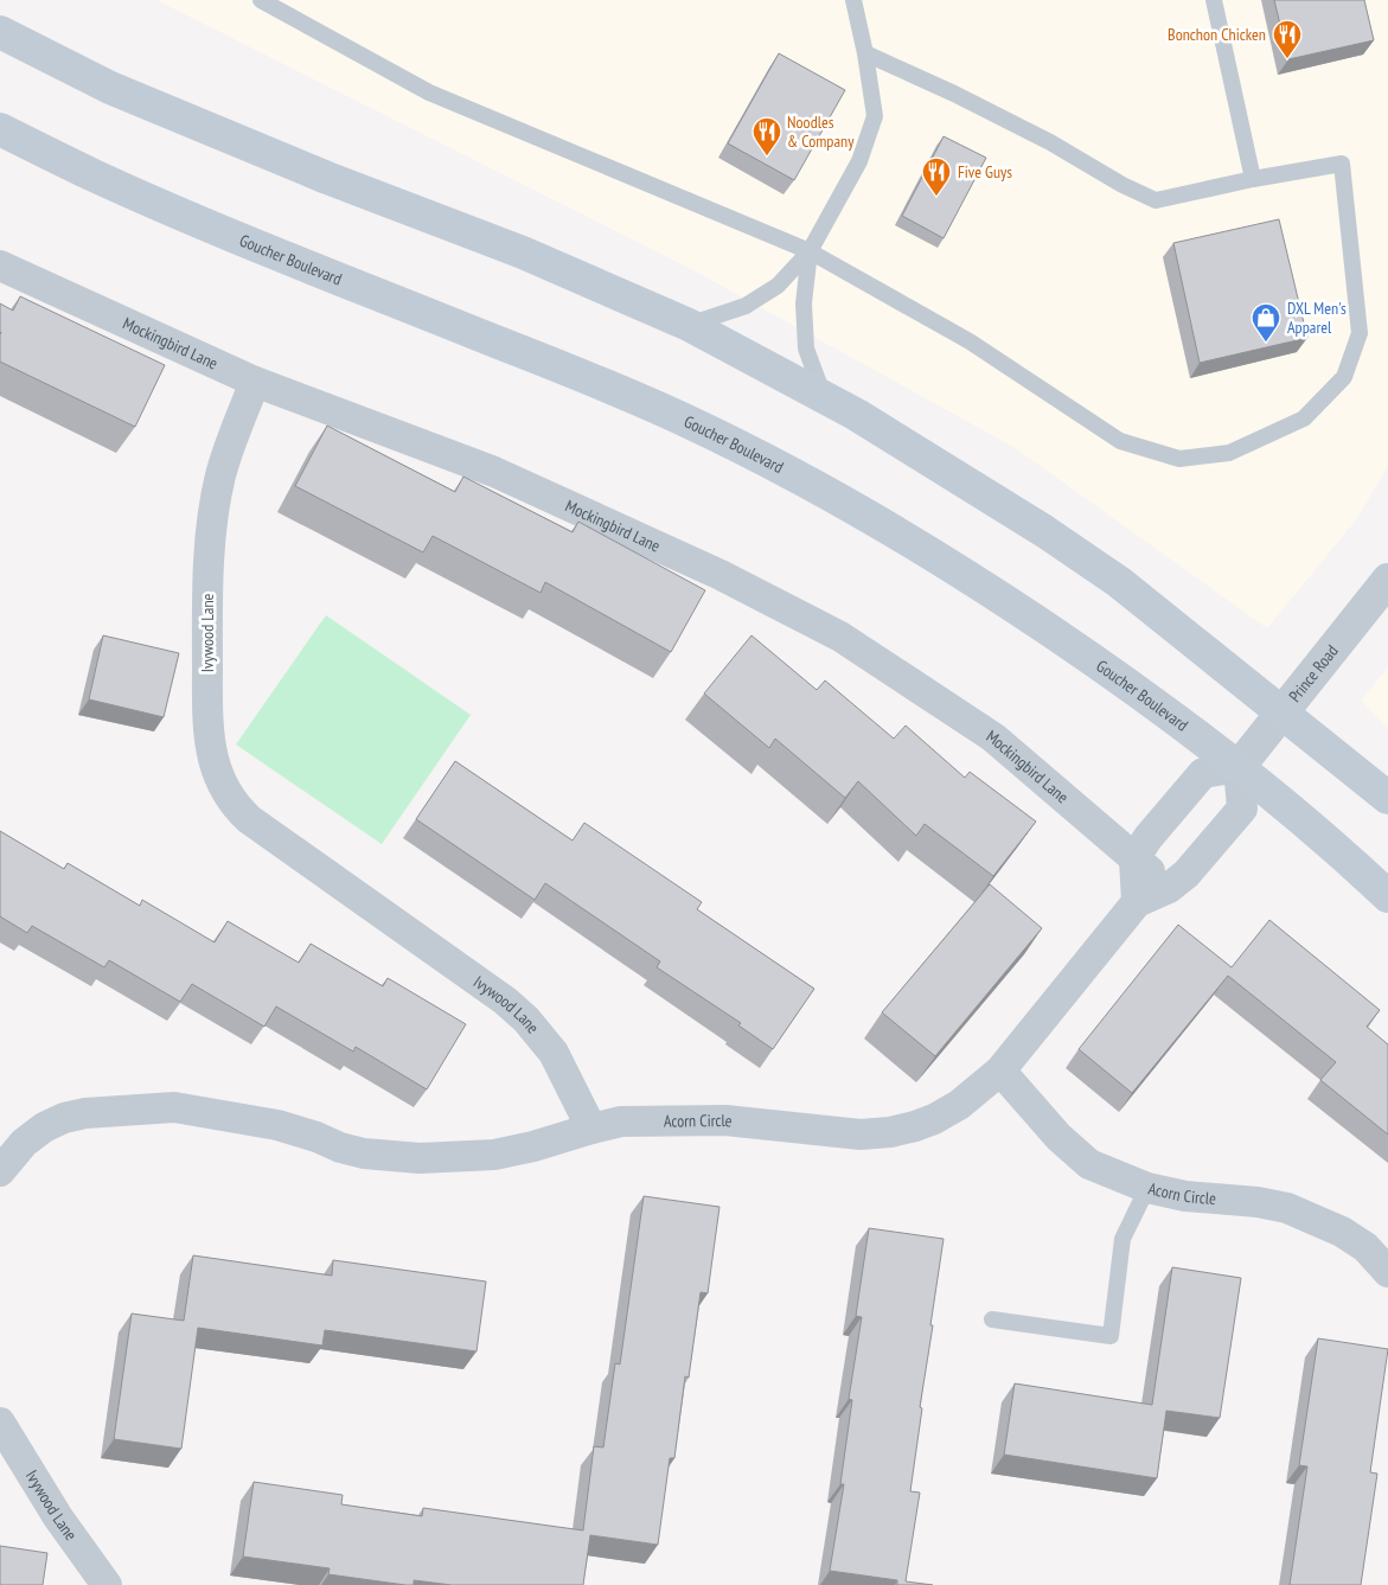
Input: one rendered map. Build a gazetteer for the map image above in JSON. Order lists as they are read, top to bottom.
{
  "streets": {
    "main road": ["Goucher Boulevard"],
    "street": [
      "Mockingbird Lane",
      "Ivywood Lane",
      "Prince Road",
      "Acorn Circle"
    ]
  },
  "crossings": [
    ["Goucher Boulevard", "Prince Road"],
    ["Goucher Boulevard", "Acorn Circle"],
    ["Mockingbird Lane", "Ivywood Lane"],
    ["Mockingbird Lane", "Acorn Circle"],
    ["Ivywood Lane", "Acorn Circle"],
    ["Prince Road", "Acorn Circle"]
  ],
  "places": {
    "restaurant": ["Bonchon Chicken", "Noodles & Company", "Five Guys"],
    "shop": ["DXL Men's Apparel"]
  }
}
